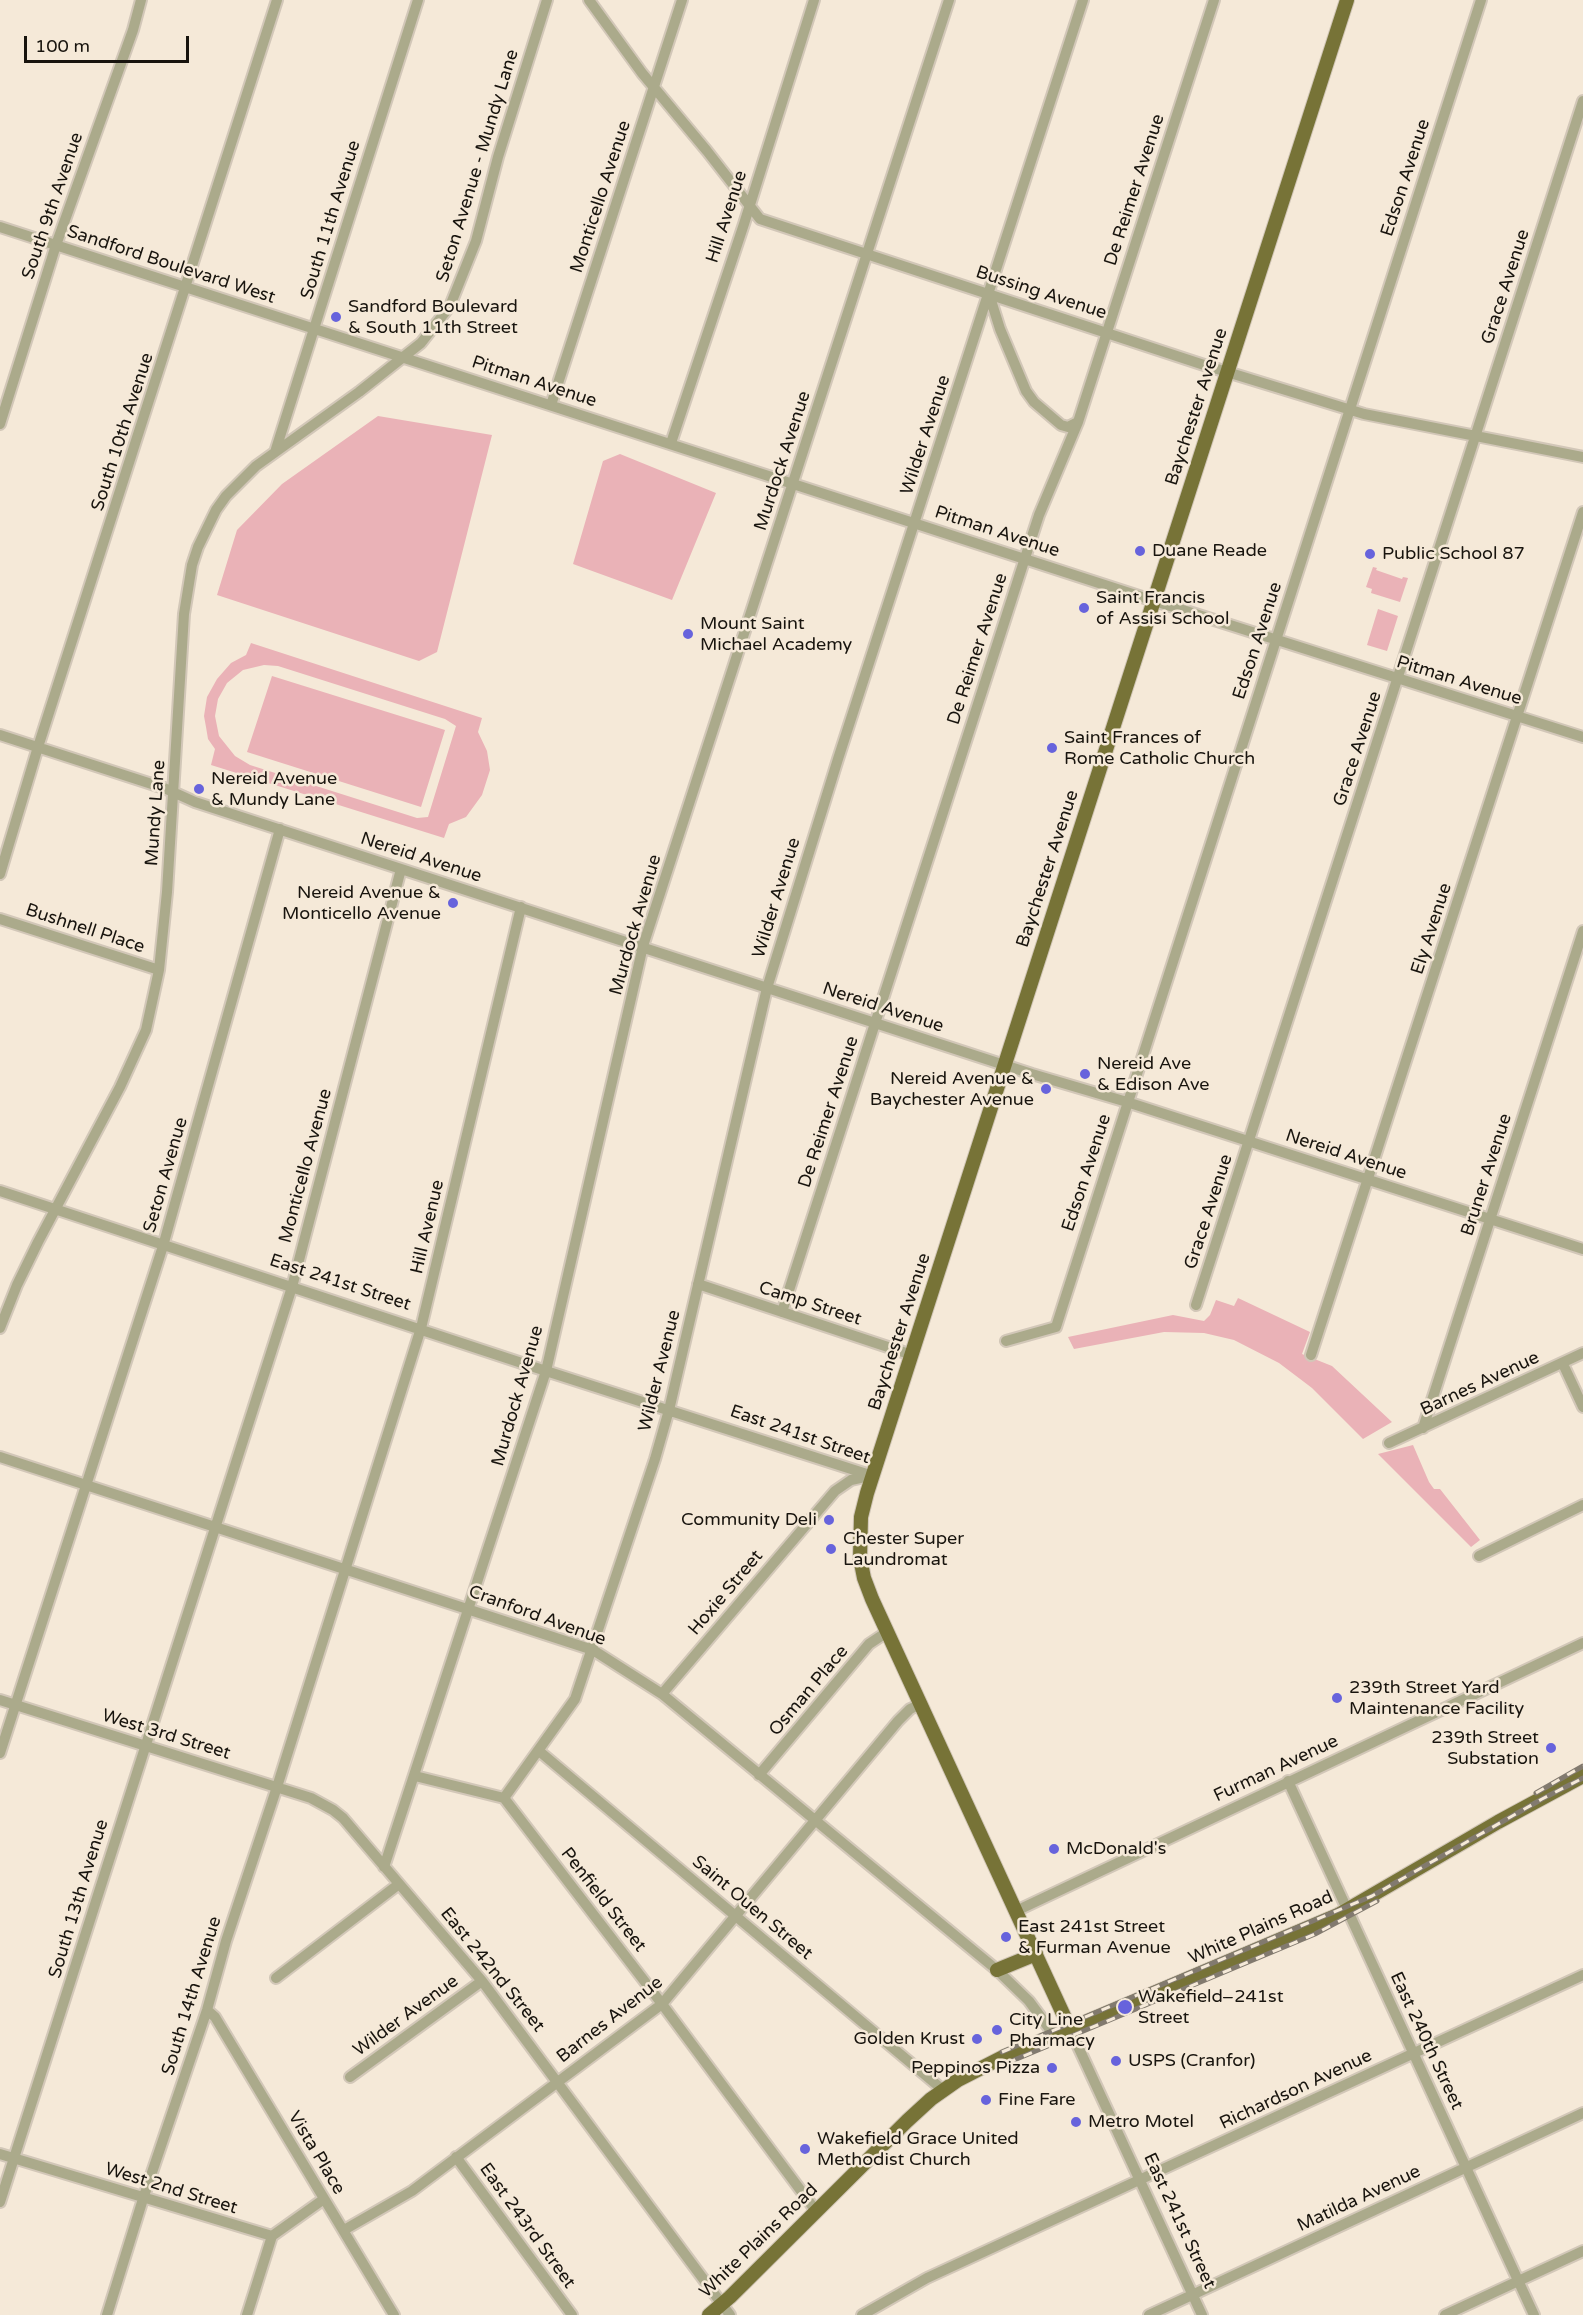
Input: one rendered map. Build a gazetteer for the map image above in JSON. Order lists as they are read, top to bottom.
{
  "streets": {
    "main road": ["Baychester Avenue", "East 241st Street", "White Plains Road"],
    "street": [
      "Seton Avenue - Mundy Lane",
      "Edson Avenue",
      "De Reimer Avenue",
      "Monticello Avenue",
      "South 9th Avenue",
      "Hill Avenue",
      "South 11th Avenue",
      "Sandford Boulevard West",
      "Grace Avenue",
      "Bussing Avenue",
      "Pitman Avenue",
      "South 10th Avenue",
      "Wilder Avenue",
      "Murdock Avenue",
      "Mundy Lane",
      "Nereid Avenue",
      "Bushnell Place",
      "Ely Avenue",
      "Seton Avenue",
      "Bruner Avenue",
      "Camp Street",
      "Barnes Avenue",
      "Hoxie Street",
      "Cranford Avenue",
      "Osman Place",
      "West 3rd Street",
      "Furman Avenue",
      "South 13th Avenue",
      "Penfield Street",
      "Saint Ouen Street",
      "East 242nd Street",
      "South 14th Avenue",
      "East 240th Street",
      "Richardson Avenue",
      "Vista Place",
      "West 2nd Street",
      "Matilda Avenue",
      "East 243rd Street"
    ]
  },
  "crossings": [
    ["Seton Avenue - Mundy Lane", "Sandford Boulevard West"],
    ["Seton Avenue - Mundy Lane", "Pitman Avenue"],
    ["Seton Avenue - Mundy Lane", "Mundy Lane"],
    ["Edson Avenue", "Bussing Avenue"],
    ["Edson Avenue", "Pitman Avenue"],
    ["Edson Avenue", "Nereid Avenue"],
    ["De Reimer Avenue", "Bussing Avenue"],
    ["De Reimer Avenue", "Pitman Avenue"],
    ["De Reimer Avenue", "Nereid Avenue"],
    ["De Reimer Avenue", "Camp Street"],
    ["Monticello Avenue", "Bussing Avenue"],
    ["Monticello Avenue", "Pitman Avenue"],
    ["Monticello Avenue", "Nereid Avenue"],
    ["Monticello Avenue", "East 241st Street"],
    ["Monticello Avenue", "Cranford Avenue"],
    ["Monticello Avenue", "South 13th Avenue"],
    ["South 9th Avenue", "Sandford Boulevard West"],
    ["Hill Avenue", "Bussing Avenue"],
    ["Hill Avenue", "Pitman Avenue"],
    ["Hill Avenue", "Nereid Avenue"],
    ["Hill Avenue", "East 241st Street"],
    ["Hill Avenue", "Cranford Avenue"],
    ["Hill Avenue", "South 14th Avenue"],
    ["South 11th Avenue", "Sandford Boulevard West"],
    ["South 11th Avenue", "Mundy Lane"],
    ["Sandford Boulevard West", "Pitman Avenue"],
    ["Sandford Boulevard West", "South 10th Avenue"],
    ["Sandford Boulevard West", "Mundy Lane"],
    ["Grace Avenue", "Bussing Avenue"],
    ["Grace Avenue", "Pitman Avenue"],
    ["Grace Avenue", "Nereid Avenue"],
    ["Bussing Avenue", "Baychester Avenue"],
    ["Bussing Avenue", "Wilder Avenue"],
    ["Bussing Avenue", "Murdock Avenue"],
    ["Pitman Avenue", "Baychester Avenue"],
    ["Pitman Avenue", "Wilder Avenue"],
    ["Pitman Avenue", "Murdock Avenue"],
    ["Pitman Avenue", "Mundy Lane"],
    ["Pitman Avenue", "Ely Avenue"],
    ["Baychester Avenue", "Nereid Avenue"],
    ["Baychester Avenue", "East 241st Street"],
    ["Baychester Avenue", "Camp Street"],
    ["Baychester Avenue", "Hoxie Street"],
    ["South 10th Avenue", "Nereid Avenue"],
    ["Wilder Avenue", "Nereid Avenue"],
    ["Wilder Avenue", "East 241st Street"],
    ["Wilder Avenue", "Camp Street"],
    ["Wilder Avenue", "Cranford Avenue"],
    ["Wilder Avenue", "Penfield Street"],
    ["Wilder Avenue", "Saint Ouen Street"],
    ["Wilder Avenue", "East 242nd Street"],
    ["Murdock Avenue", "Nereid Avenue"],
    ["Murdock Avenue", "East 241st Street"],
    ["Murdock Avenue", "Cranford Avenue"],
    ["Murdock Avenue", "East 242nd Street"],
    ["Mundy Lane", "Nereid Avenue"],
    ["Mundy Lane", "Bushnell Place"],
    ["Mundy Lane", "East 241st Street"],
    ["Nereid Avenue", "Ely Avenue"],
    ["Nereid Avenue", "Seton Avenue"],
    ["Nereid Avenue", "Bruner Avenue"],
    ["Seton Avenue", "East 241st Street"],
    ["Seton Avenue", "Cranford Avenue"],
    ["Seton Avenue", "West 3rd Street"],
    ["Bruner Avenue", "Barnes Avenue"],
    ["East 241st Street", "Barnes Avenue"],
    ["East 241st Street", "Hoxie Street"],
    ["East 241st Street", "Osman Place"],
    ["East 241st Street", "Furman Avenue"],
    ["East 241st Street", "White Plains Road"],
    ["East 241st Street", "Richardson Avenue"],
    ["East 241st Street", "Matilda Avenue"],
    ["Barnes Avenue", "Cranford Avenue"],
    ["Barnes Avenue", "Penfield Street"],
    ["Barnes Avenue", "Saint Ouen Street"],
    ["Barnes Avenue", "East 242nd Street"],
    ["Barnes Avenue", "Vista Place"],
    ["Barnes Avenue", "East 243rd Street"],
    ["Hoxie Street", "Cranford Avenue"],
    ["Cranford Avenue", "Osman Place"],
    ["Cranford Avenue", "White Plains Road"],
    ["West 3rd Street", "South 13th Avenue"],
    ["West 3rd Street", "East 242nd Street"],
    ["West 3rd Street", "South 14th Avenue"],
    ["Furman Avenue", "East 240th Street"],
    ["South 13th Avenue", "West 2nd Street"],
    ["Penfield Street", "White Plains Road"],
    ["Saint Ouen Street", "White Plains Road"],
    ["White Plains Road", "East 242nd Street"],
    ["White Plains Road", "East 240th Street"],
    ["South 14th Avenue", "Vista Place"],
    ["South 14th Avenue", "West 2nd Street"],
    ["East 240th Street", "Richardson Avenue"],
    ["East 240th Street", "Matilda Avenue"]
  ],
  "places": [
    "Sandford Boulevard & South 11th Street",
    "Duane Reade",
    "Public School 87",
    "Saint Francis of Assisi School",
    "Mount Saint Michael Academy",
    "Saint Frances of Rome Catholic Church",
    "Nereid Avenue & Mundy Lane",
    "Nereid Avenue & Monticello Avenue",
    "Nereid Ave & Edison Ave",
    "Nereid Avenue & Baychester Avenue",
    "Community Deli",
    "Chester Super Laundromat",
    "239th Street Yard Maintenance Facility",
    "239th Street Substation",
    "McDonald's",
    "East 241st Street & Furman Avenue",
    "Wakefield–241st Street",
    "City Line Pharmacy",
    "Golden Krust",
    "USPS (Cranfor)",
    "Peppinos Pizza",
    "Fine Fare",
    "Metro Motel",
    "Wakefield Grace United Methodist Church"
  ],
  "scale_bar": "100 m"
}
